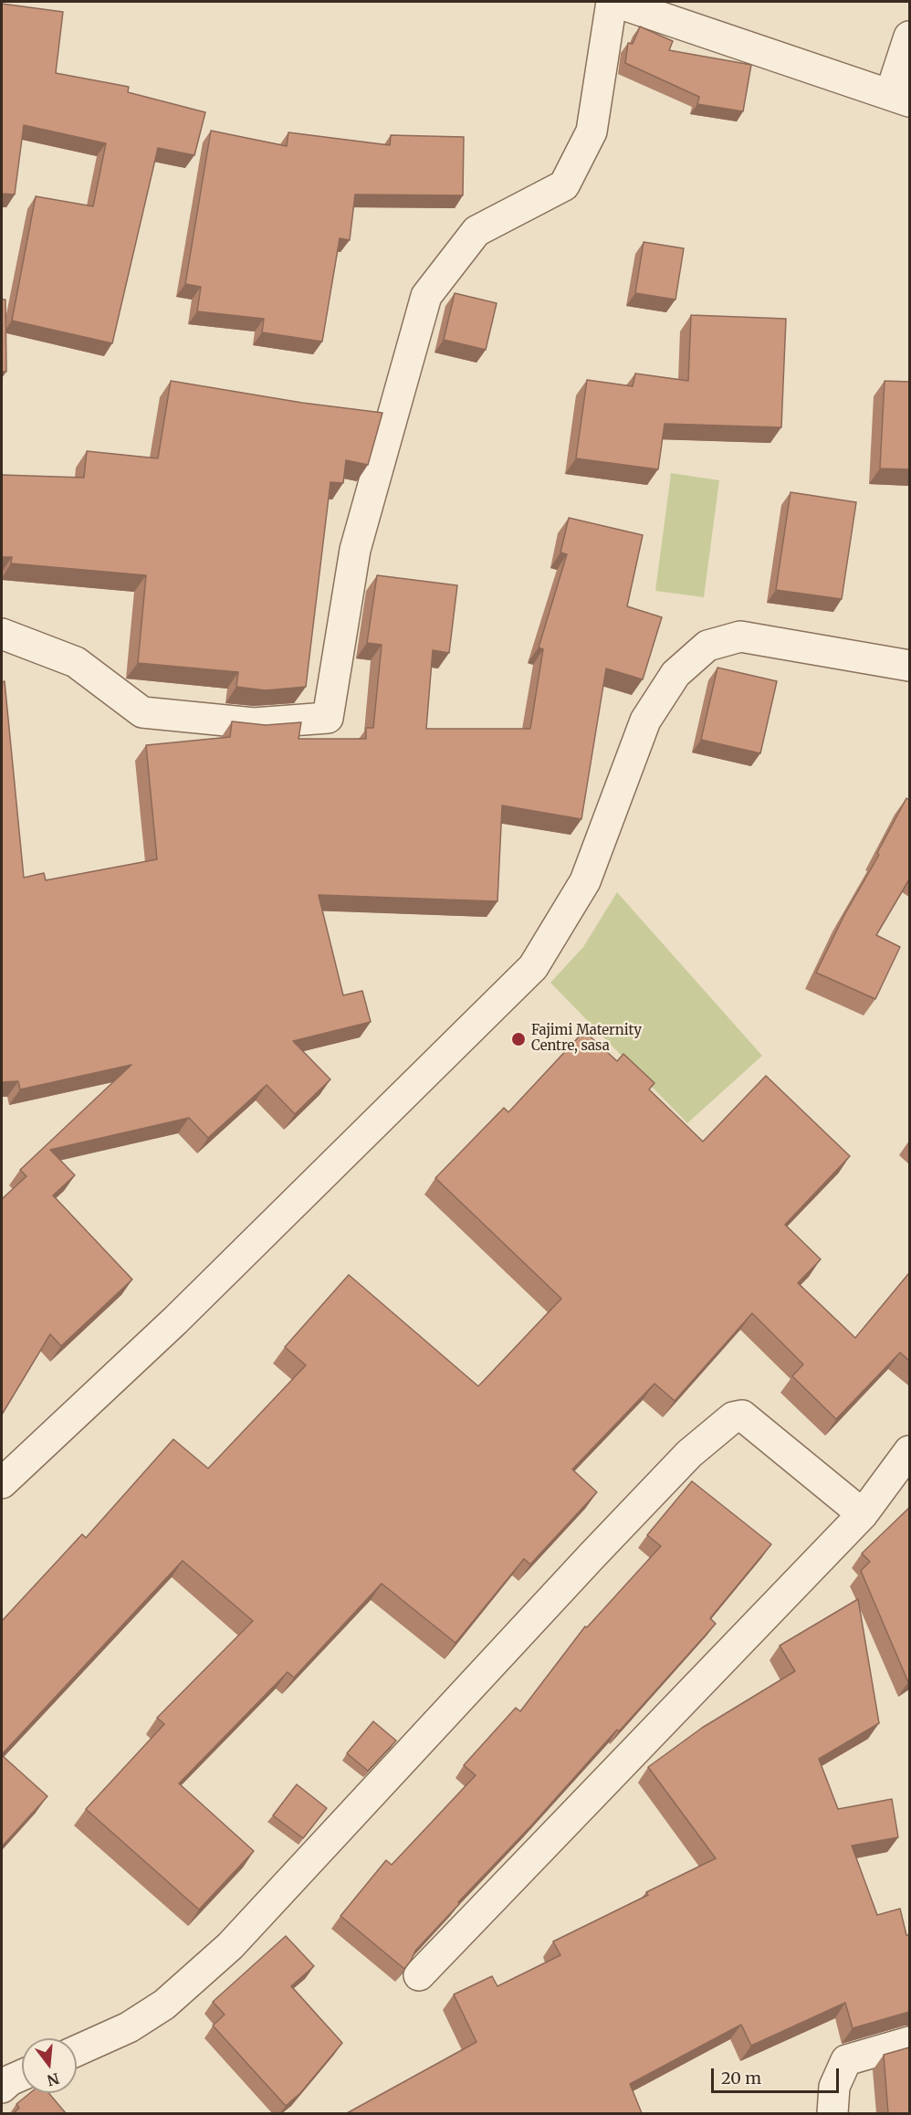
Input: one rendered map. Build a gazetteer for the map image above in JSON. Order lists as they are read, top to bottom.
{
  "places": ["Fajimi Maternity Centre, sasa"],
  "scale_bar": "20 m",
  "north": "bottom"
}
